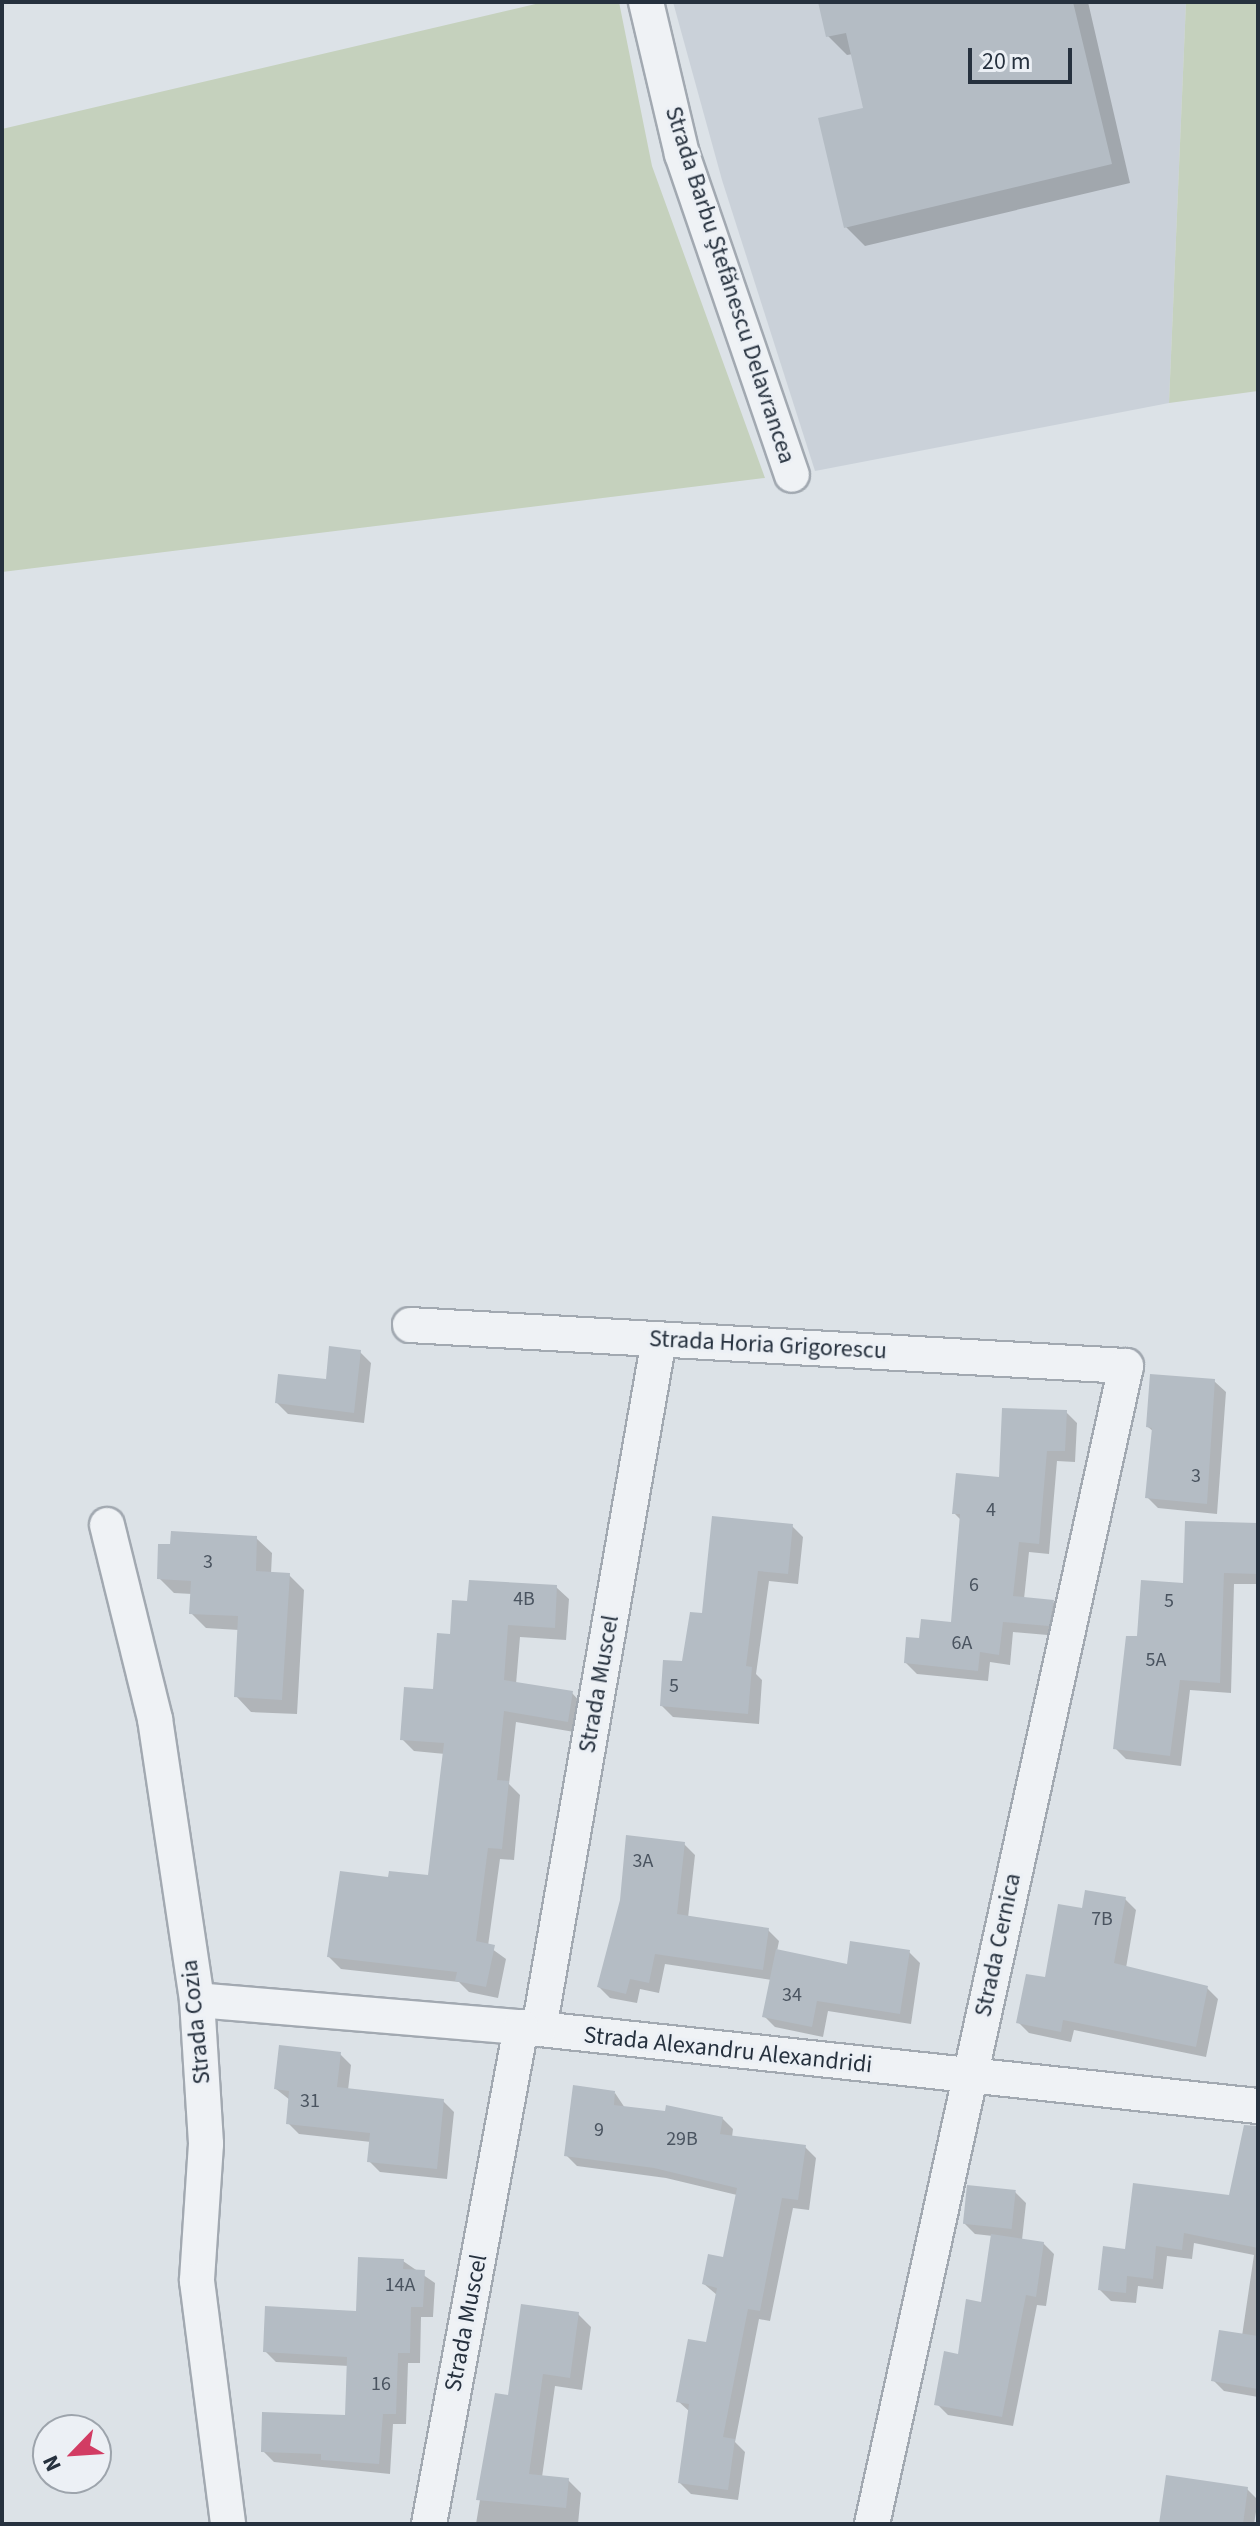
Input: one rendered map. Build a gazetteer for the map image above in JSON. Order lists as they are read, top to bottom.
{
  "streets": {
    "street": [
      "Strada Barbu Ștefănescu Delavrancea",
      "Strada Horia Grigorescu",
      "Strada Muscel",
      "Strada Cernica",
      "Strada Cozia",
      "Strada Alexandru Alexandridi"
    ]
  },
  "crossings": [
    ["Strada Horia Grigorescu", "Strada Muscel"],
    ["Strada Horia Grigorescu", "Strada Cernica"],
    ["Strada Muscel", "Strada Alexandru Alexandridi"],
    ["Strada Cernica", "Strada Alexandru Alexandridi"],
    ["Strada Cozia", "Strada Alexandru Alexandridi"]
  ],
  "house_numbers": [
    "3",
    "4",
    "3",
    "6",
    "4B",
    "5",
    "6A",
    "5A",
    "5",
    "3A",
    "7B",
    "34",
    "31",
    "9",
    "29B",
    "14A",
    "16"
  ],
  "scale_bar": "20 m",
  "north": "bottom left"
}
